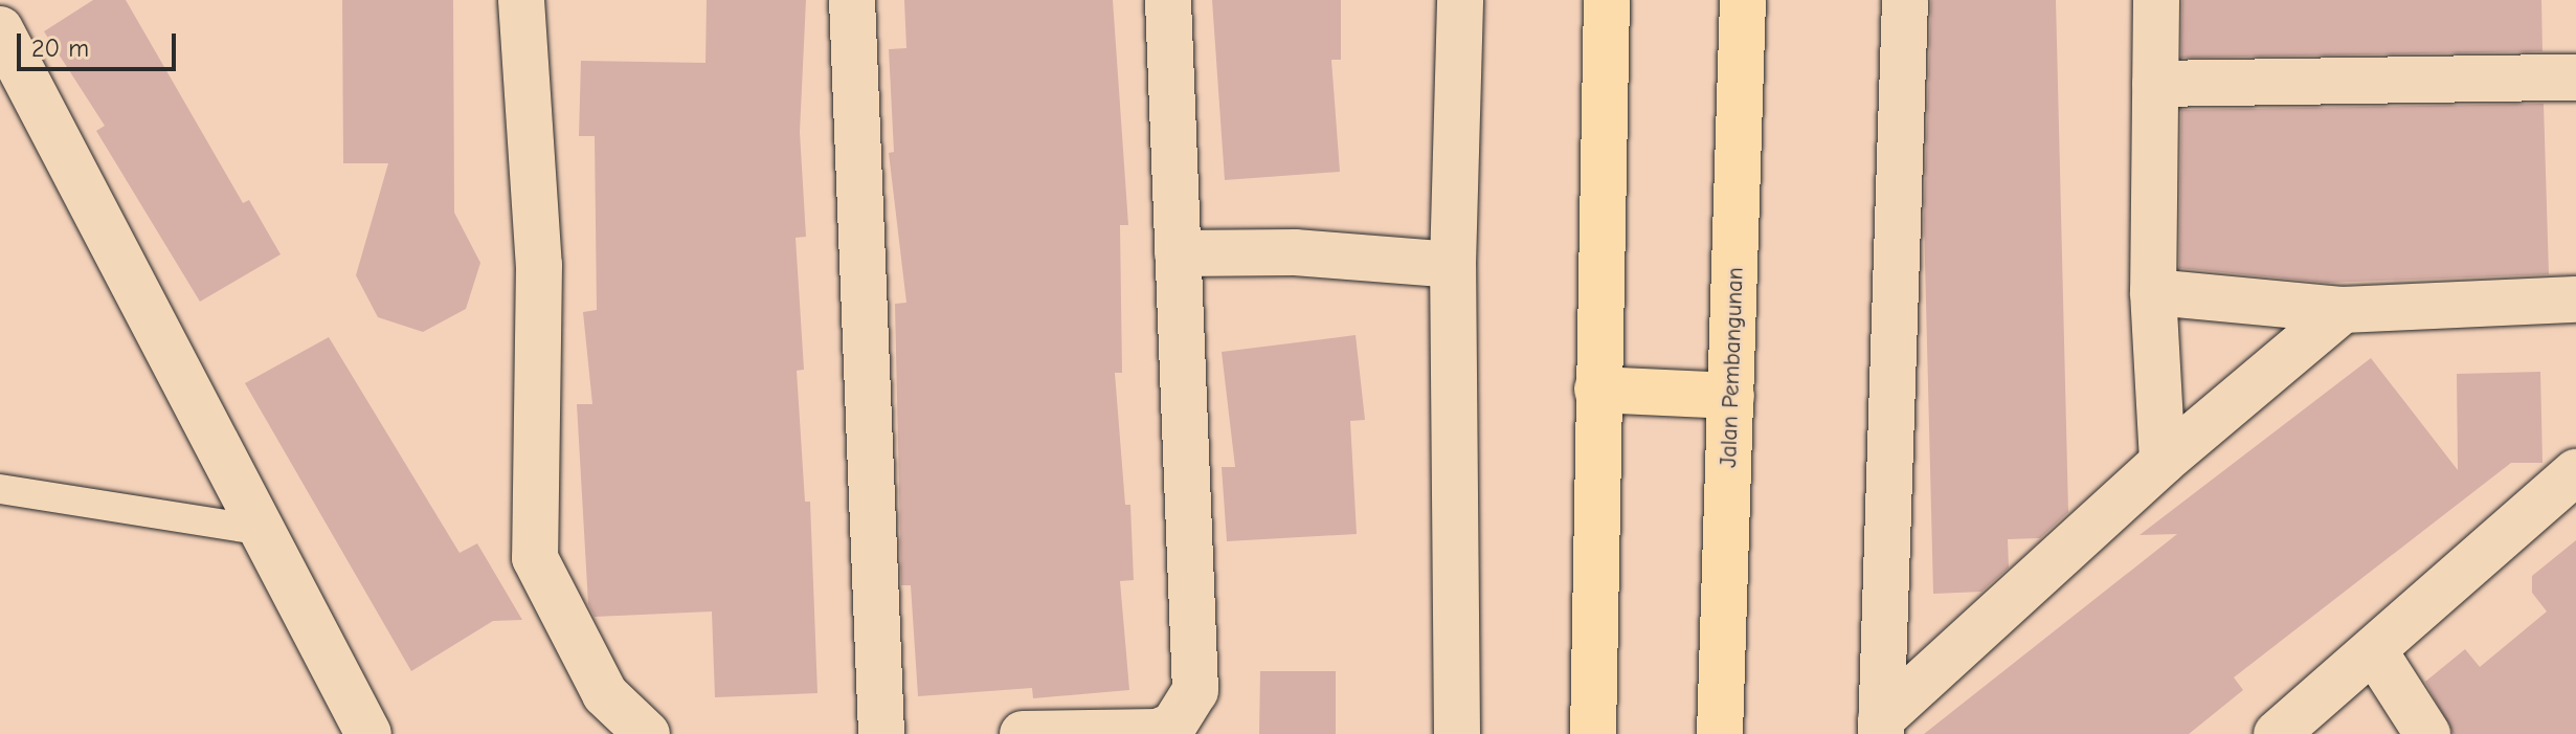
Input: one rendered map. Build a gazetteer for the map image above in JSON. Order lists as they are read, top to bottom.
{
  "streets": {
    "highway": ["Jalan Pembangunan"]
  },
  "scale_bar": "20 m"
}
